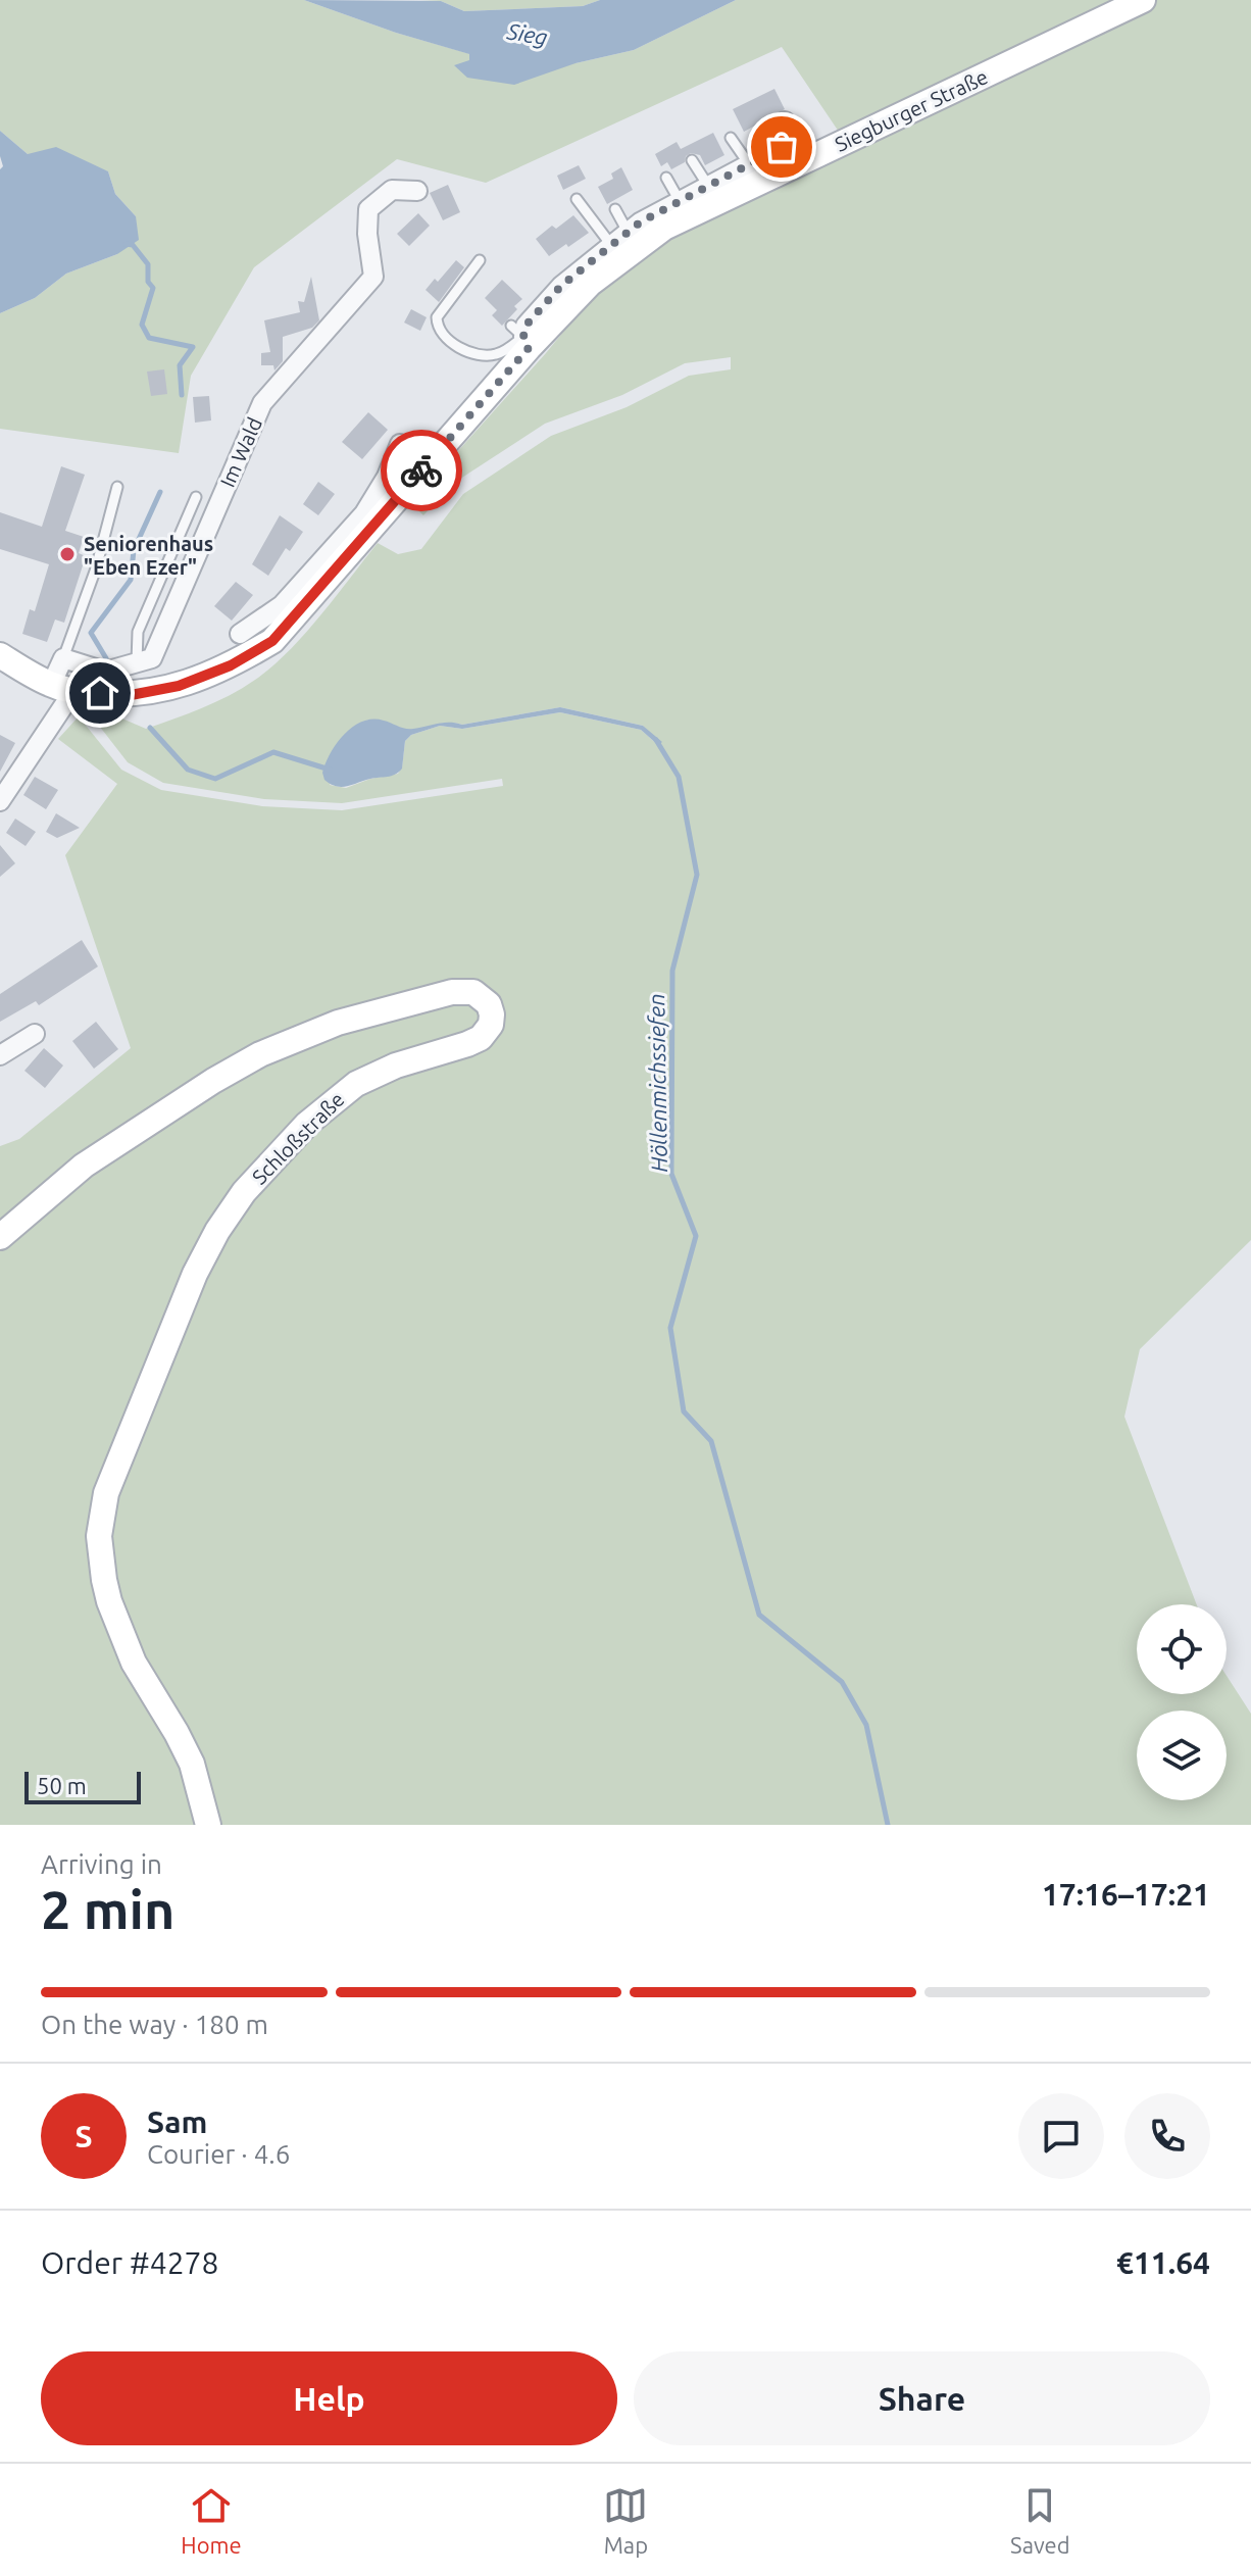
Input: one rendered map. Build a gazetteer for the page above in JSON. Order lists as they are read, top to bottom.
{
  "streets": {
    "main road": ["Siegburger Straße", "Schloßstraße"],
    "street": ["Im Wald"]
  },
  "water": ["Sieg", "Höllenmichssiefen"],
  "places": ["Seniorenhaus \"Eben Ezer\""],
  "scale_bar": "50 m",
  "page": {
    "scale": "50 m",
    "heading": ["2 min", "Arriving in", "17:16–17:21"],
    "panel": [
      "Sam",
      "Courier · 4.6",
      "Order #4278",
      "€11.64"
    ],
    "bar": "On the way · 180 m",
    "round": "S",
    "buttons": ["Help", "Share"],
    "tabs": ["Home", "Map", "Saved"]
  }
}
